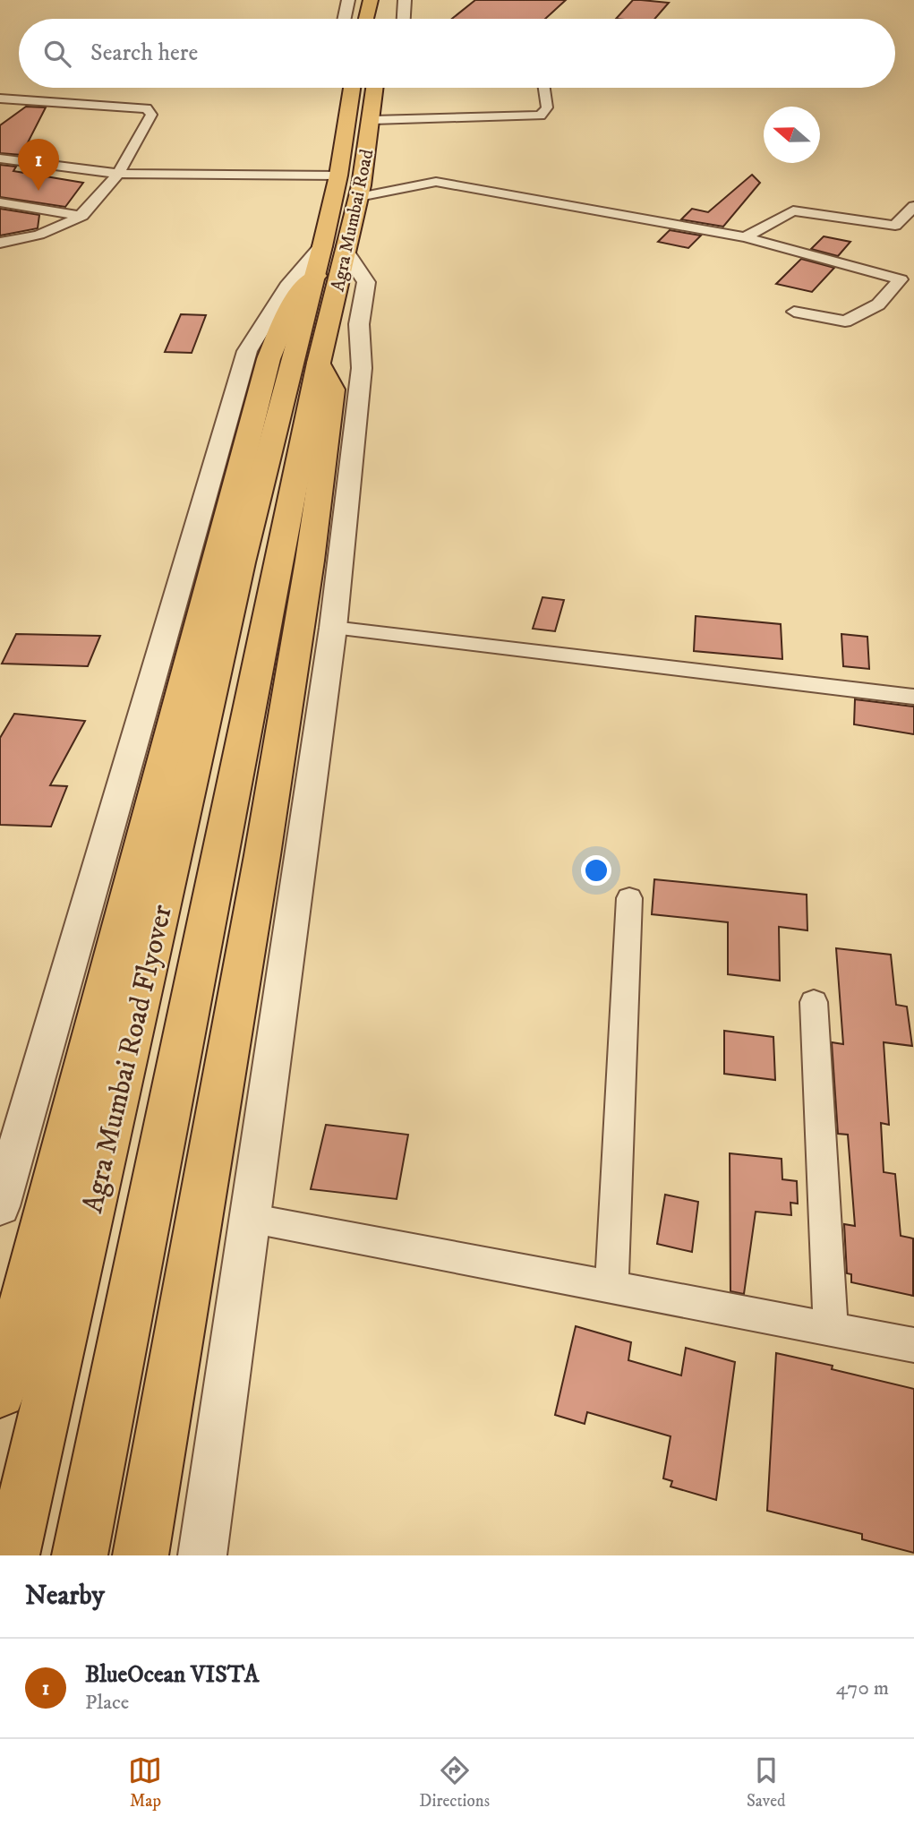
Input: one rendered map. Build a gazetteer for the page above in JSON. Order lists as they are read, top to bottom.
{
  "streets": {
    "main road": ["Agra Mumbai Road", "Agra Mumbai Road Flyover"]
  },
  "crossings": [
    ["Agra Mumbai Road", "Agra Mumbai Road Flyover"]
  ],
  "north": "left",
  "page": {
    "search": "Search here",
    "pins": "1",
    "heading": "Nearby",
    "list": [
      {
        "mark": "1",
        "name": "BlueOcean VISTA",
        "note": "Place",
        "value": "470 m"
      }
    ],
    "nav": ["Map", "Directions", "Saved"]
  }
}
